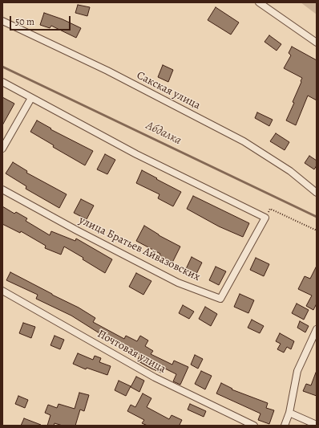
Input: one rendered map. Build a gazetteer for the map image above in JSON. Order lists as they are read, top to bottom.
{
  "streets": {
    "street": ["Сакская улица", "улица Братьев Айвазовских", "Почтовая улица"]
  },
  "water": ["Абдалка"],
  "scale_bar": "50 m"
}
